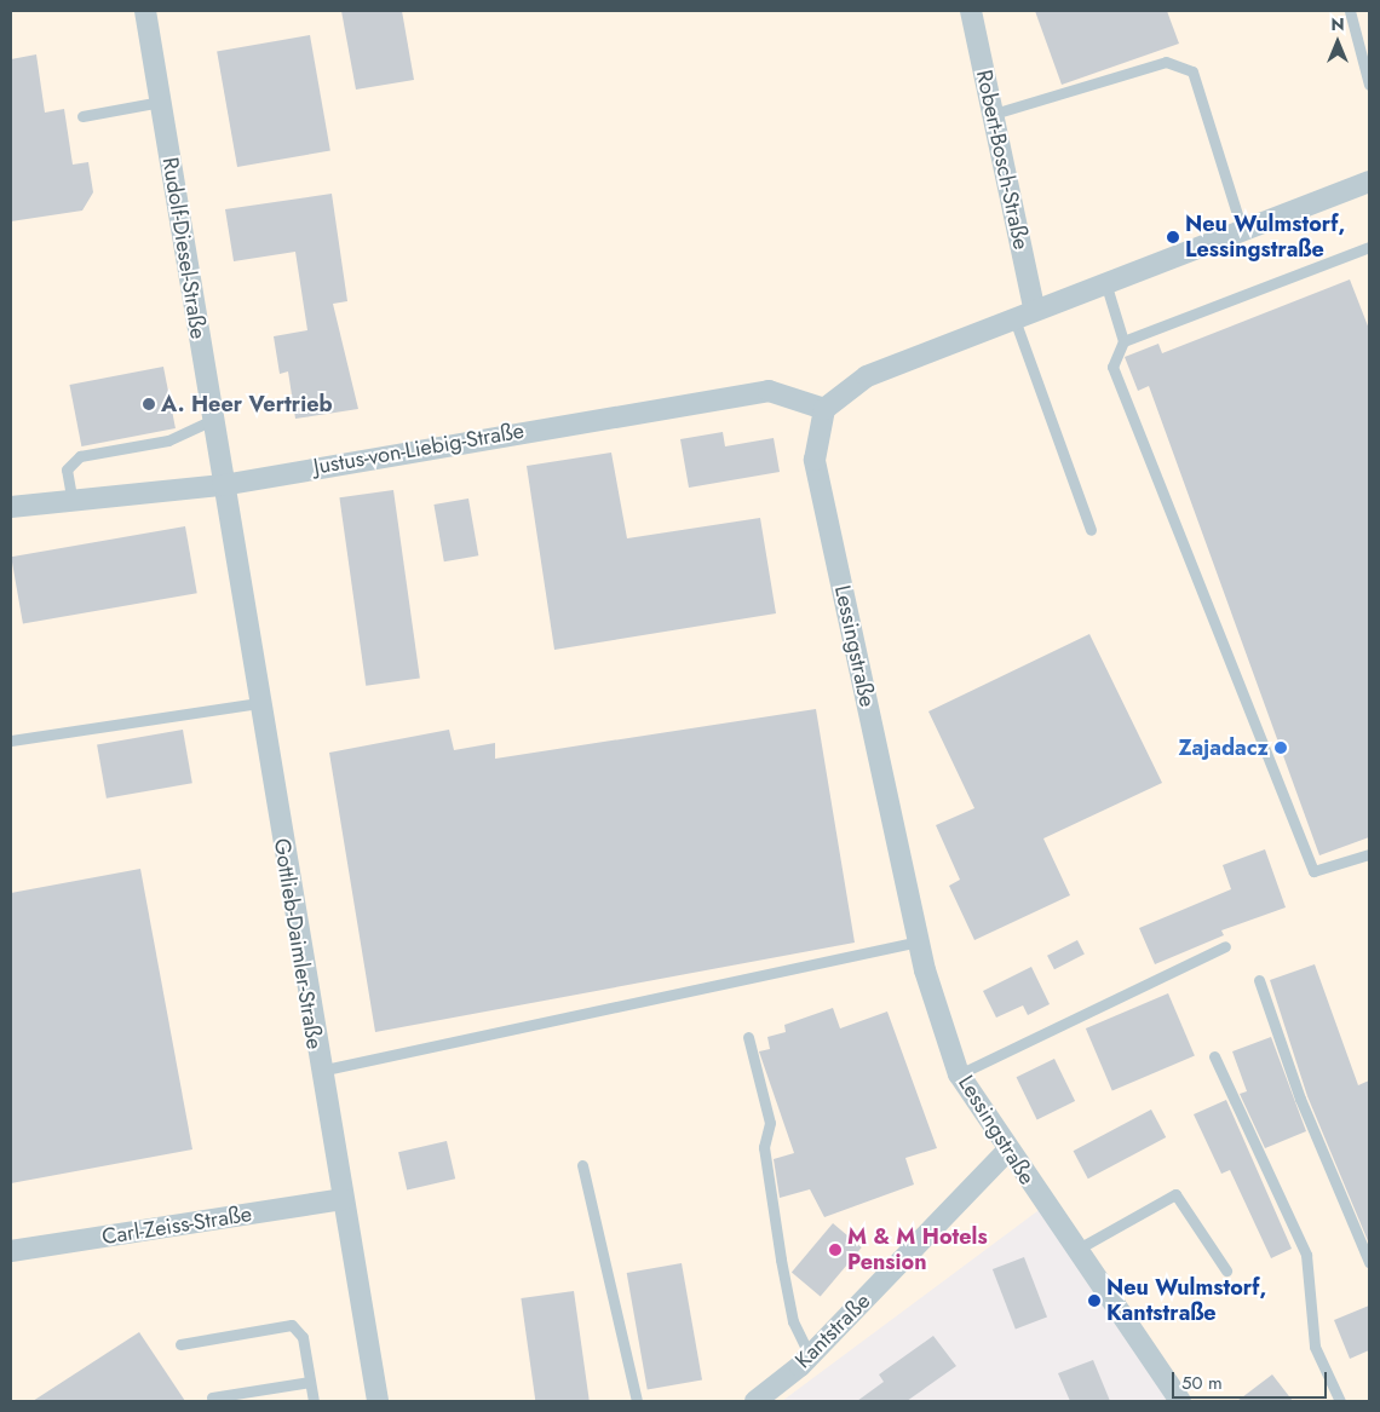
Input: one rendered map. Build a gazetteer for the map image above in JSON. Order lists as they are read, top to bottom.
{
  "streets": {
    "street": [
      "Robert-Bosch-Straße",
      "Rudolf-Diesel-Straße",
      "Justus-von-Liebig-Straße",
      "Lessingstraße",
      "Gottlieb-Daimler-Straße",
      "Carl-Zeiss-Straße",
      "Kantstraße"
    ]
  },
  "crossings": [
    ["Rudolf-Diesel-Straße", "Justus-von-Liebig-Straße"],
    ["Rudolf-Diesel-Straße", "Gottlieb-Daimler-Straße"],
    ["Justus-von-Liebig-Straße", "Lessingstraße"],
    ["Justus-von-Liebig-Straße", "Gottlieb-Daimler-Straße"],
    ["Lessingstraße", "Kantstraße"],
    ["Gottlieb-Daimler-Straße", "Carl-Zeiss-Straße"]
  ],
  "places": [
    "Neu Wulmstorf, Lessingstraße",
    "A. Heer Vertrieb",
    "Zajadacz",
    "M & M Hotels Pension",
    "Neu Wulmstorf, Kantstraße"
  ],
  "scale_bar": "50 m",
  "north": "top"
}
